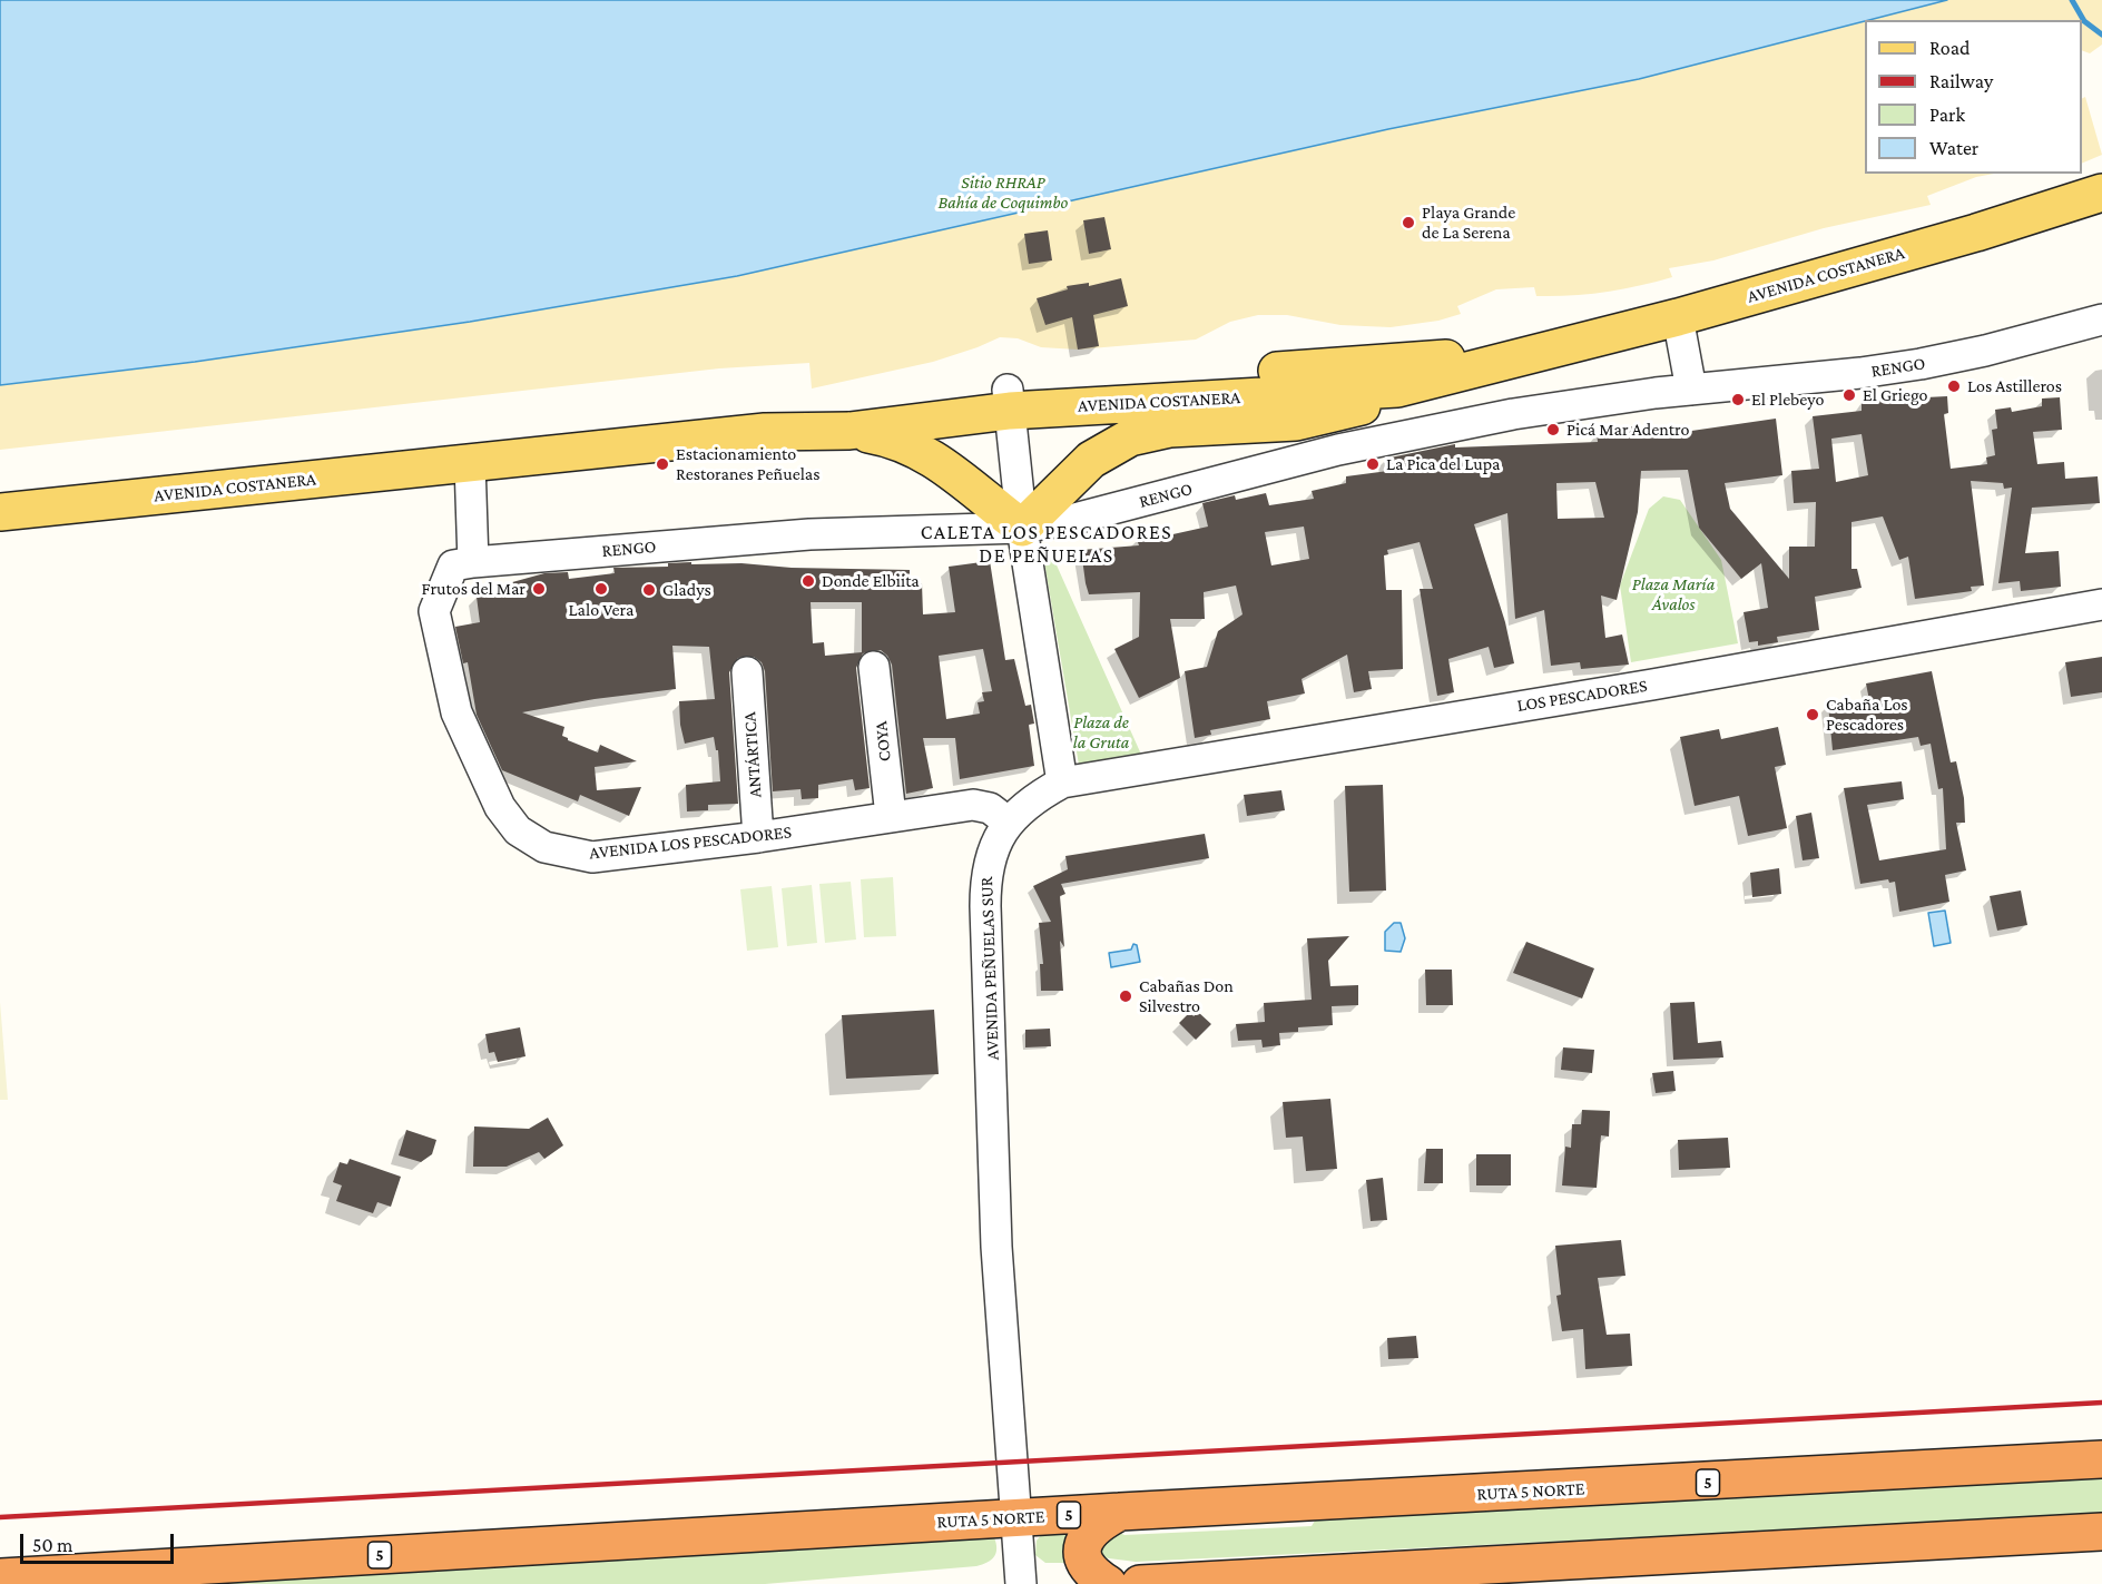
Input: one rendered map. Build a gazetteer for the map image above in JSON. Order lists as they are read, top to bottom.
{
  "streets": {
    "highway": ["5", "RUTA 5 NORTE"],
    "main road": ["AVENIDA COSTANERA"],
    "street": [
      "RENGO",
      "LOS PESCADORES",
      "COYA",
      "ANTÁRTICA",
      "AVENIDA LOS PESCADORES",
      "AVENIDA PEÑUELAS SUR"
    ]
  },
  "crossings": [
    ["RENGO", "AVENIDA LOS PESCADORES"],
    ["LOS PESCADORES", "AVENIDA PEÑUELAS SUR"],
    ["COYA", "AVENIDA LOS PESCADORES"],
    ["ANTÁRTICA", "AVENIDA LOS PESCADORES"],
    ["AVENIDA LOS PESCADORES", "AVENIDA PEÑUELAS SUR"],
    ["AVENIDA PEÑUELAS SUR", "RUTA 5 NORTE"]
  ],
  "districts": ["CALETA LOS PESCADORES DE PEÑUELAS"],
  "parks": ["Sitio RHRAP Bahía de Coquimbo", "Plaza María Ávalos", "Plaza de la Gruta"],
  "places": [
    "Playa Grande de La Serena",
    "Los Astilleros",
    "El Griego",
    "El Plebeyo",
    "Picá Mar Adentro",
    "Estacionamiento Restoranes Peñuelas",
    "La Pica del Lupa",
    "Donde Elbiita",
    "Frutos del Mar",
    "Lalo Vera",
    "Gladys",
    "Cabaña Los Pescadores",
    "Cabañas Don Silvestro"
  ],
  "legend": [
    "Road",
    "Railway",
    "Park",
    "Water"
  ],
  "scale_bar": "50 m"
}
